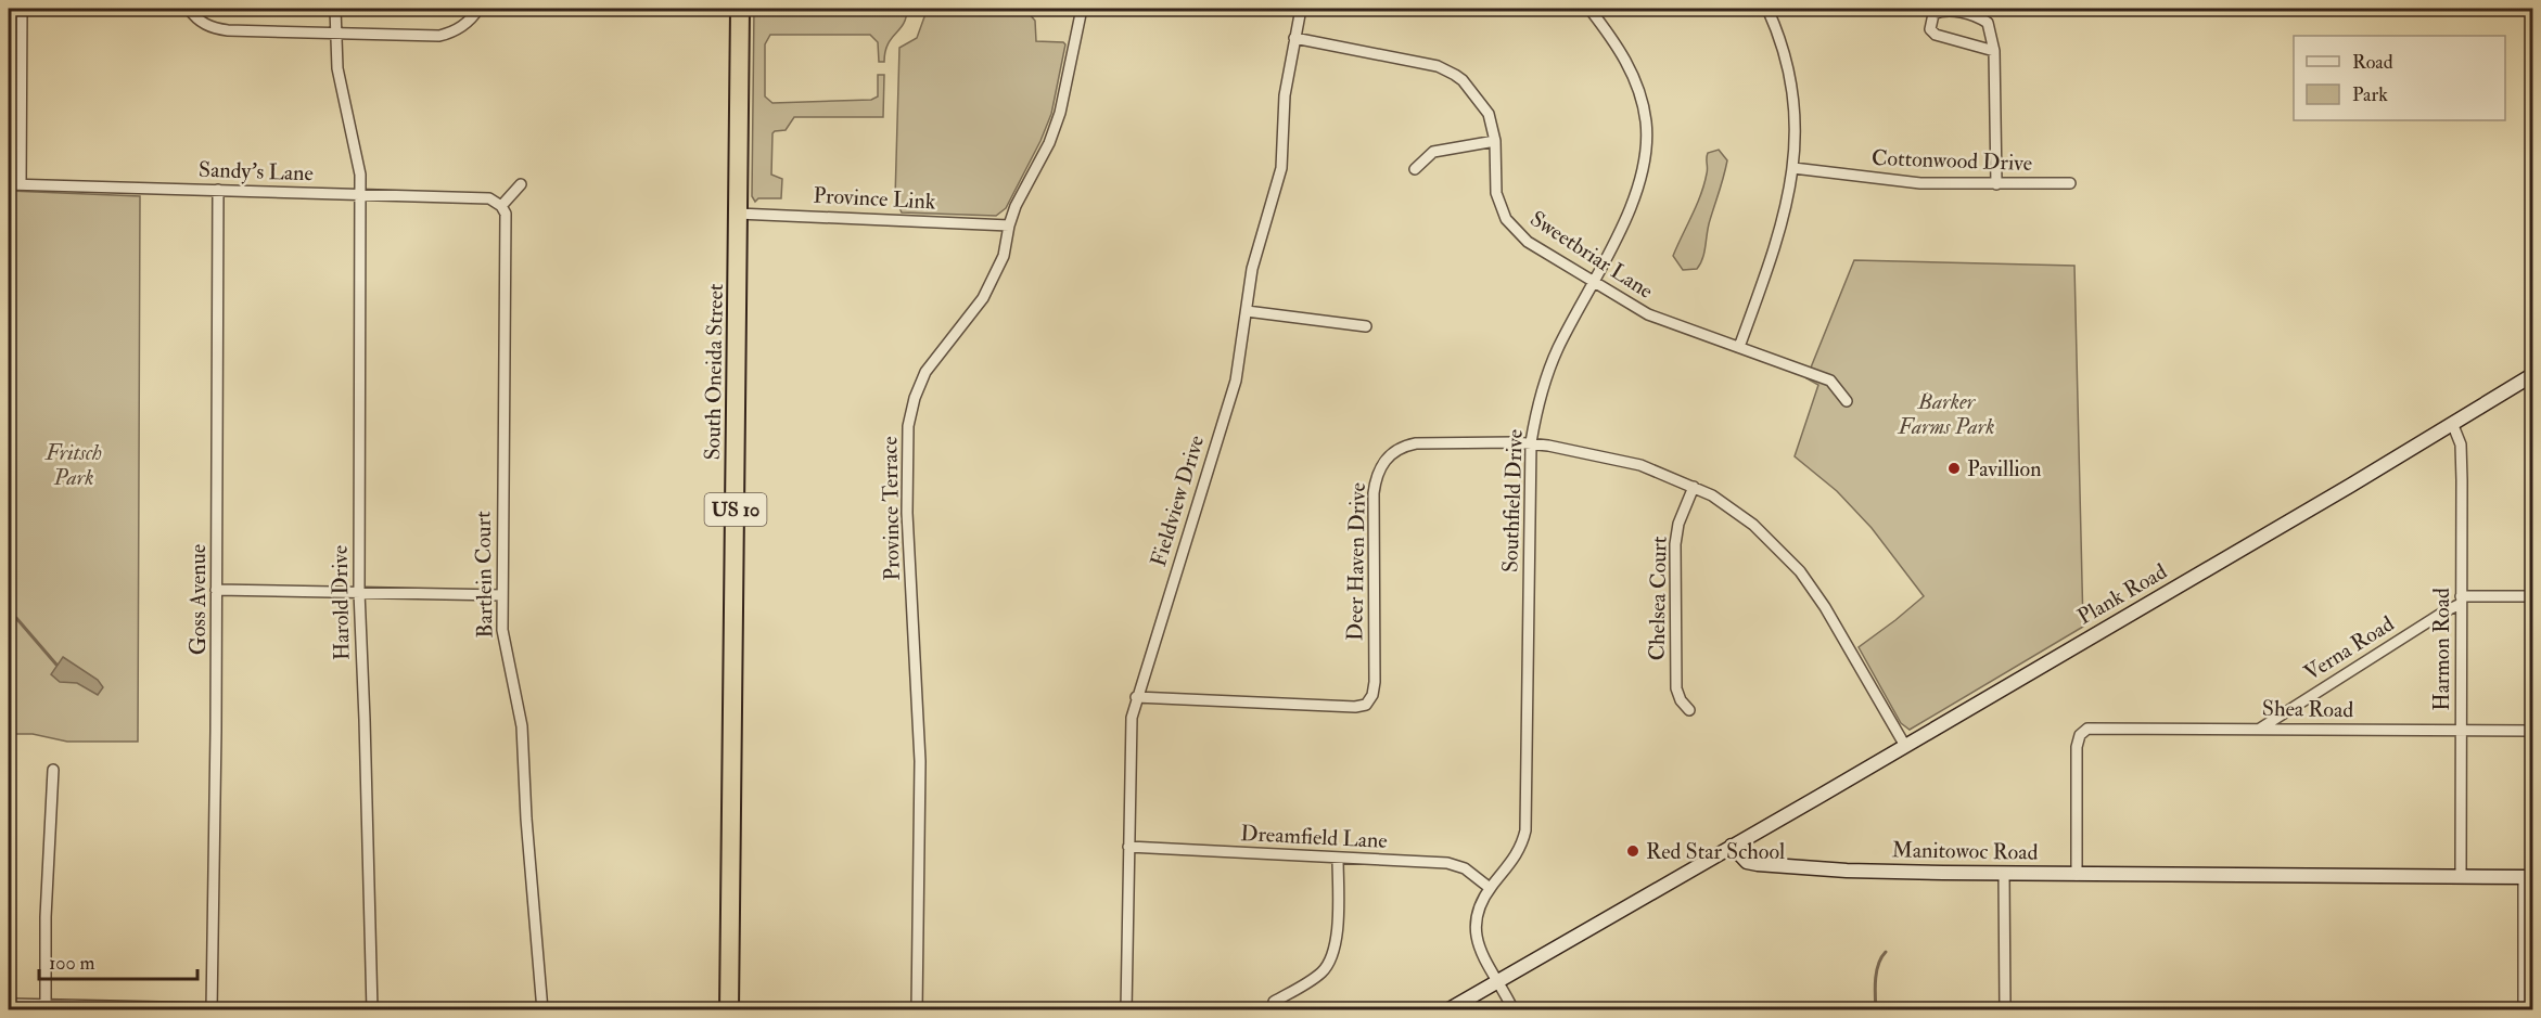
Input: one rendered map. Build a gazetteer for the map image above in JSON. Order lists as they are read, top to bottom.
{
  "streets": {
    "highway": ["South Oneida Street", "US 10"],
    "street": [
      "Cottonwood Drive",
      "Sandy's Lane",
      "Province Link",
      "Sweetbriar Lane",
      "Fieldview Drive",
      "Southfield Drive",
      "Province Terrace",
      "Deer Haven Drive",
      "Bartlein Court",
      "Plank Road",
      "Chelsea Court",
      "Goss Avenue",
      "Harold Drive",
      "Verna Road",
      "Harmon Road",
      "Shea Road",
      "Dreamfield Lane",
      "Manitowoc Road"
    ]
  },
  "crossings": [
    ["Sandy's Lane", "Bartlein Court"],
    ["Sandy's Lane", "Goss Avenue"],
    ["Sandy's Lane", "Harold Drive"],
    ["Province Link", "South Oneida Street"],
    ["Province Link", "Province Terrace"],
    ["Sweetbriar Lane", "Fieldview Drive"],
    ["Sweetbriar Lane", "Southfield Drive"],
    ["Fieldview Drive", "Deer Haven Drive"],
    ["Fieldview Drive", "Dreamfield Lane"],
    ["Southfield Drive", "Deer Haven Drive"],
    ["Southfield Drive", "Dreamfield Lane"],
    ["Deer Haven Drive", "Plank Road"],
    ["Deer Haven Drive", "Chelsea Court"],
    ["Plank Road", "Harmon Road"],
    ["Plank Road", "Manitowoc Road"],
    ["Verna Road", "Harmon Road"],
    ["Verna Road", "Shea Road"],
    ["Harmon Road", "Shea Road"],
    ["Harmon Road", "Manitowoc Road"],
    ["Shea Road", "Manitowoc Road"]
  ],
  "parks": ["Barker Farms Park", "Fritsch Park"],
  "places": ["Pavillion", "Red Star School"],
  "legend": ["Road", "Park"],
  "scale_bar": "100 m"
}
